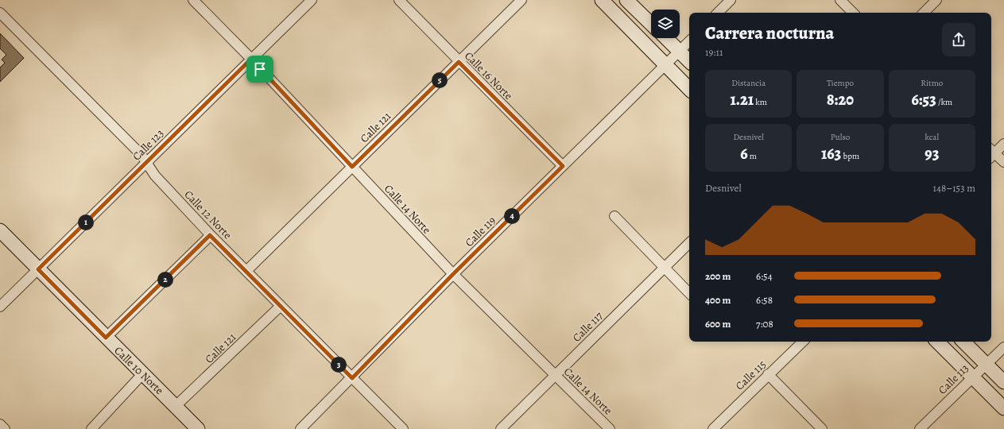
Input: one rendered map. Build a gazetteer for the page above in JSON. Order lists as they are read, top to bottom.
{
  "streets": {
    "main road": ["Calle 10 Norte"],
    "street": [
      "Calle 16 Norte",
      "Calle 121",
      "Calle 123",
      "Calle 14 Norte",
      "Calle 12 Norte",
      "Calle 119",
      "Calle 117",
      "Calle 115",
      "Calle 113"
    ]
  },
  "crossings": [
    ["Calle 16 Norte", "Calle 121"],
    ["Calle 16 Norte", "Calle 119"],
    ["Calle 121", "Calle 14 Norte"],
    ["Calle 121", "Calle 12 Norte"],
    ["Calle 121", "Calle 10 Norte"],
    ["Calle 123", "Calle 14 Norte"],
    ["Calle 123", "Calle 12 Norte"],
    ["Calle 123", "Calle 10 Norte"],
    ["Calle 14 Norte", "Calle 119"],
    ["Calle 14 Norte", "Calle 117"],
    ["Calle 12 Norte", "Calle 119"]
  ],
  "page": {
    "heading": ["Carrera nocturna", "19:11"],
    "stats": [
      ["Distancia", "1.21 km"],
      ["Tiempo", "8:20"],
      ["Ritmo", "6:53 /km"],
      ["Desnivel", "6 m"],
      ["Pulso", "163 bpm"],
      ["kcal", "93"]
    ],
    "pins": [
      "5",
      "4",
      "1",
      "2",
      "3"
    ],
    "chart": ["Desnivel", "148–153 m"],
    "list": [
      {
        "name": "200 m",
        "note": "6:54"
      },
      {
        "name": "400 m",
        "note": "6:58"
      },
      {
        "name": "600 m",
        "note": "7:08"
      }
    ]
  }
}
